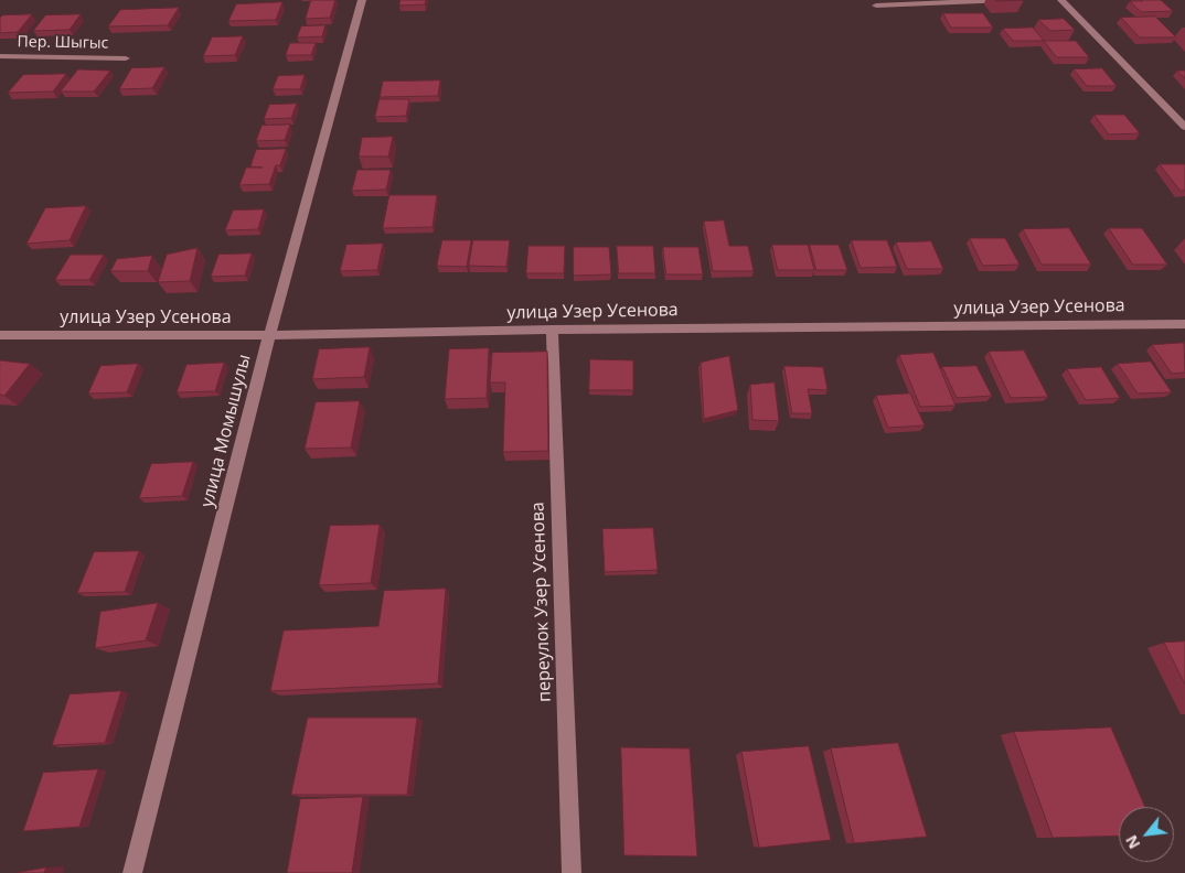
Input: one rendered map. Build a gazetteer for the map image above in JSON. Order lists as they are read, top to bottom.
{
  "streets": {
    "street": [
      "Пер. Шыгыс",
      "улица Узер Усенова",
      "улица Момышулы",
      "переулок Узер Усенова"
    ]
  },
  "crossings": [
    ["улица Узер Усенова", "улица Момышулы"],
    ["улица Узер Усенова", "переулок Узер Усенова"]
  ],
  "north": "bottom left"
}
